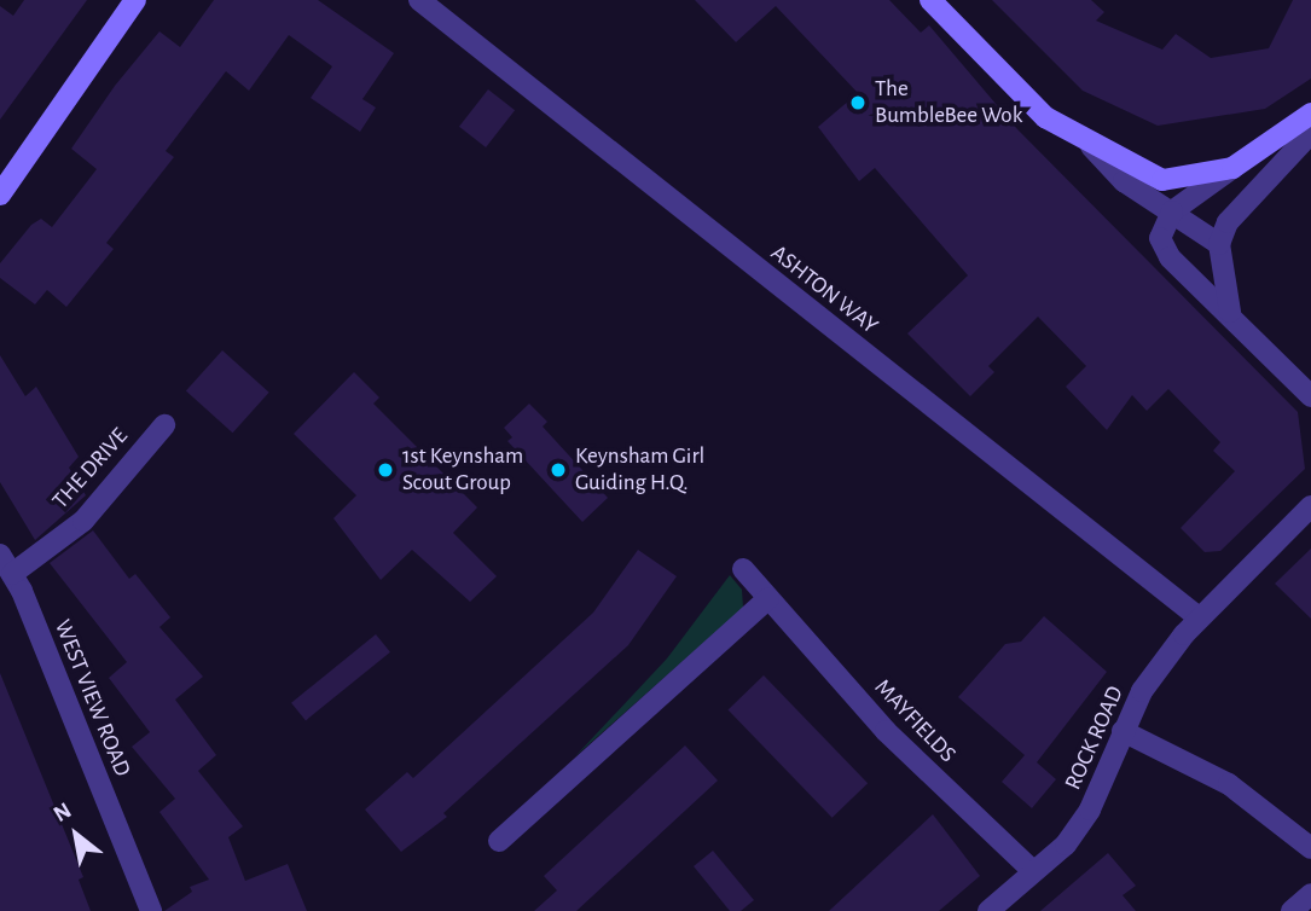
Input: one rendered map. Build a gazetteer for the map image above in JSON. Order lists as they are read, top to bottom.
{
  "streets": {
    "street": [
      "ASHTON WAY",
      "THE DRIVE",
      "WEST VIEW ROAD",
      "MAYFIELDS",
      "ROCK ROAD"
    ]
  },
  "crossings": [
    ["ASHTON WAY", "ROCK ROAD"],
    ["THE DRIVE", "WEST VIEW ROAD"],
    ["MAYFIELDS", "ROCK ROAD"]
  ],
  "places": ["The BumbleBee Wok", "1st Keynsham Scout Group", "Keynsham Girl Guiding H.Q."],
  "north": "top left"
}
